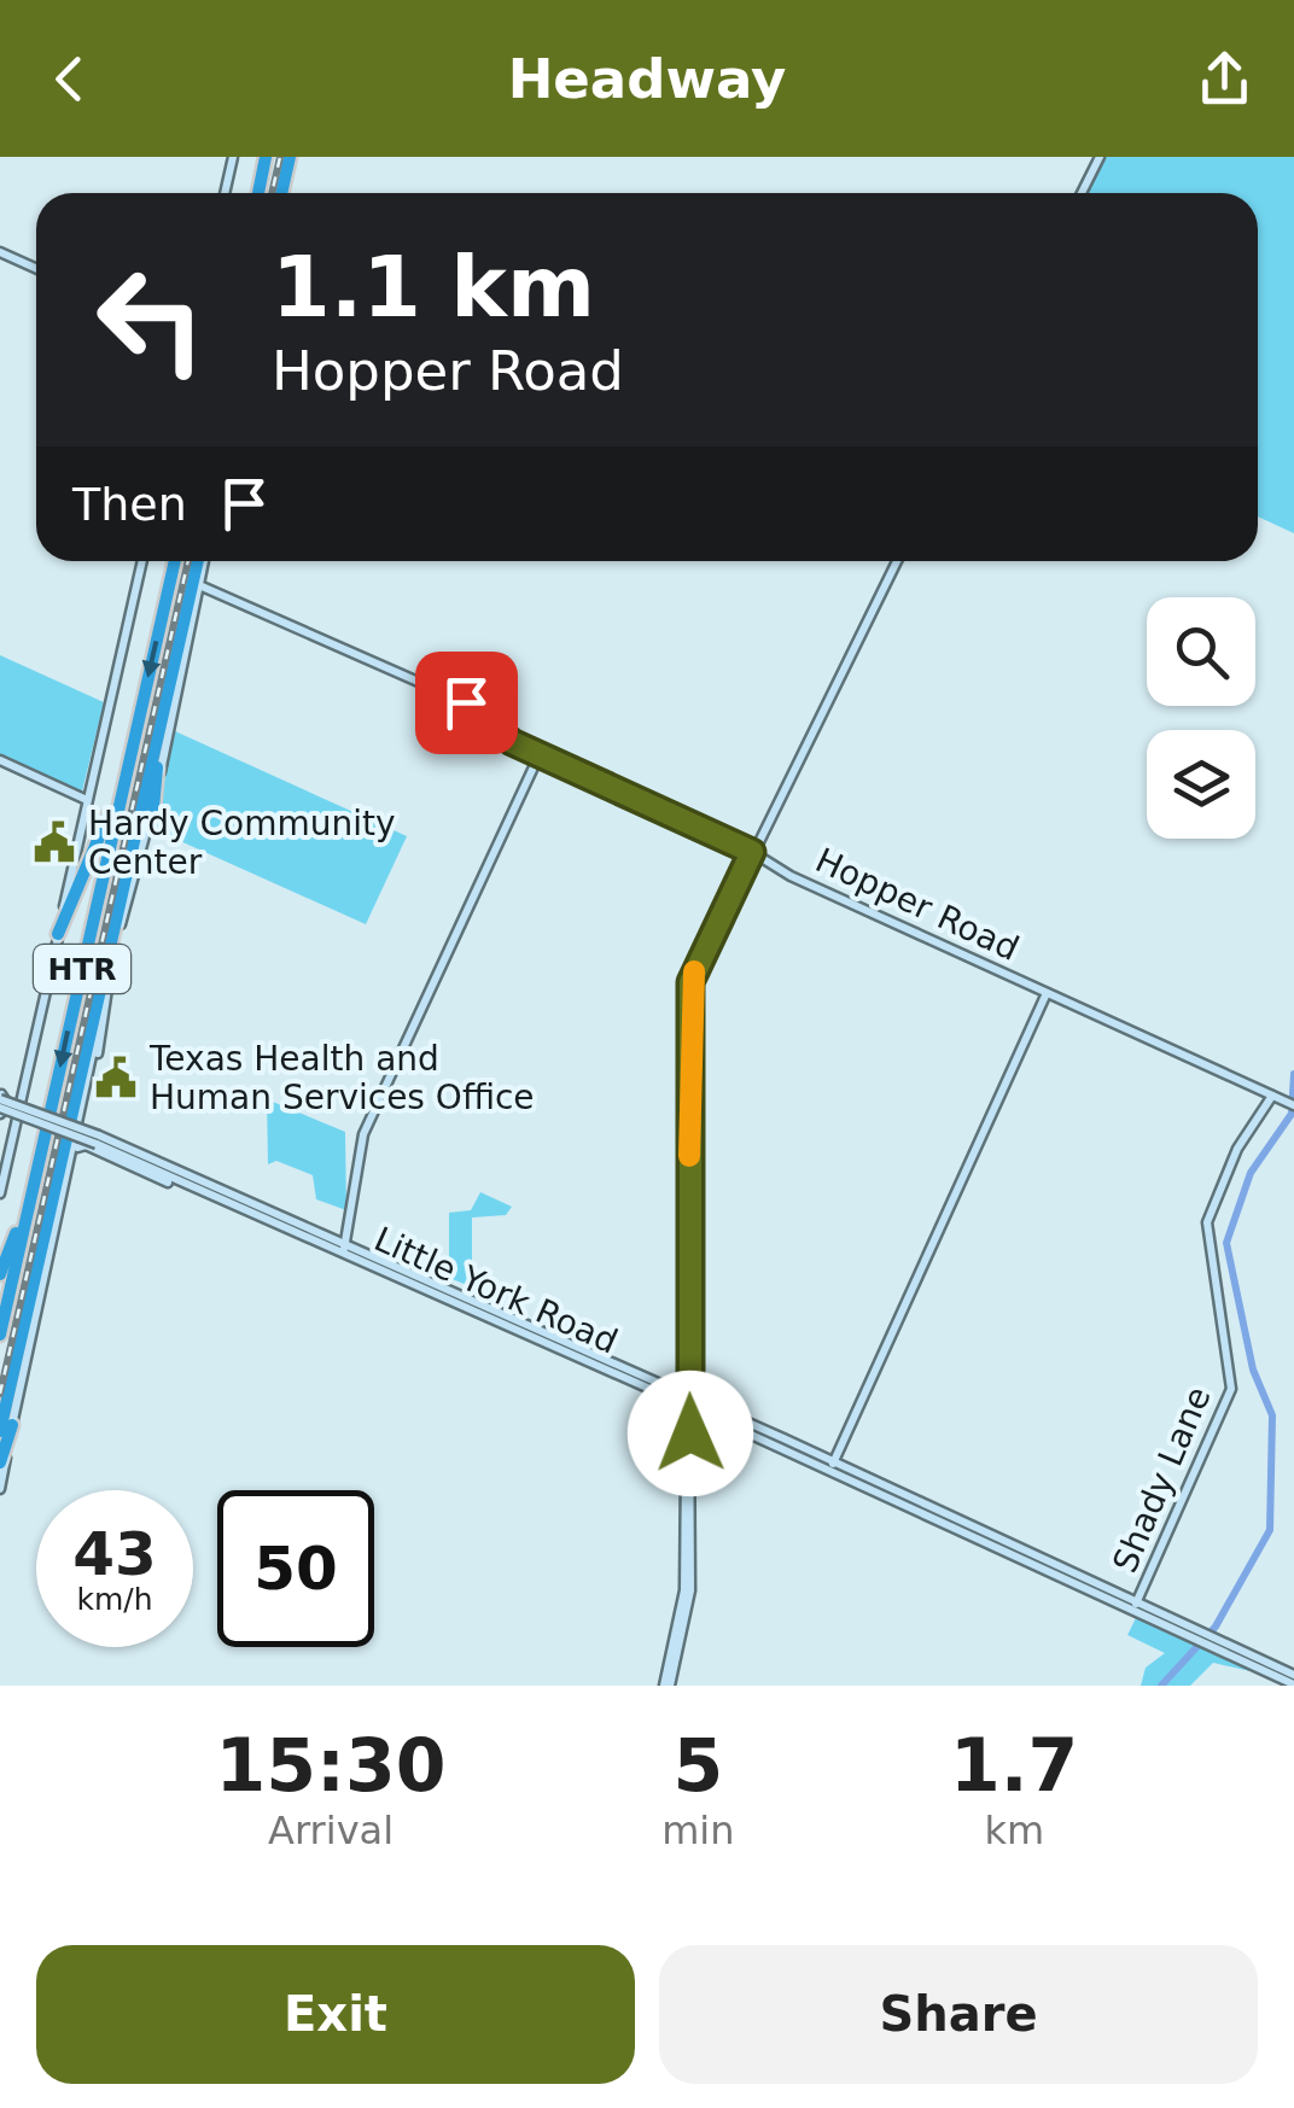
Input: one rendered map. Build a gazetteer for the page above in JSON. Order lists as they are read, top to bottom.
{
  "streets": {
    "highway": ["HTR"],
    "main road": ["Hopper Road", "Little York Road", "Shady Lane"]
  },
  "crossings": [
    ["Hopper Road", "Shady Lane"],
    ["Little York Road", "Shady Lane"]
  ],
  "places": {
    "public building": ["Hardy Community Center", "Texas Health and Human Services Office"]
  },
  "page": {
    "header": "Headway",
    "turn": ["1.1 km", "Hopper Road"],
    "then": "Then",
    "speed": "43 km/h",
    "limit": "50",
    "eta": [
      "15:30",
      "Arrival",
      "5",
      "min",
      "1.7",
      "km"
    ],
    "buttons": ["Exit", "Share"]
  }
}
